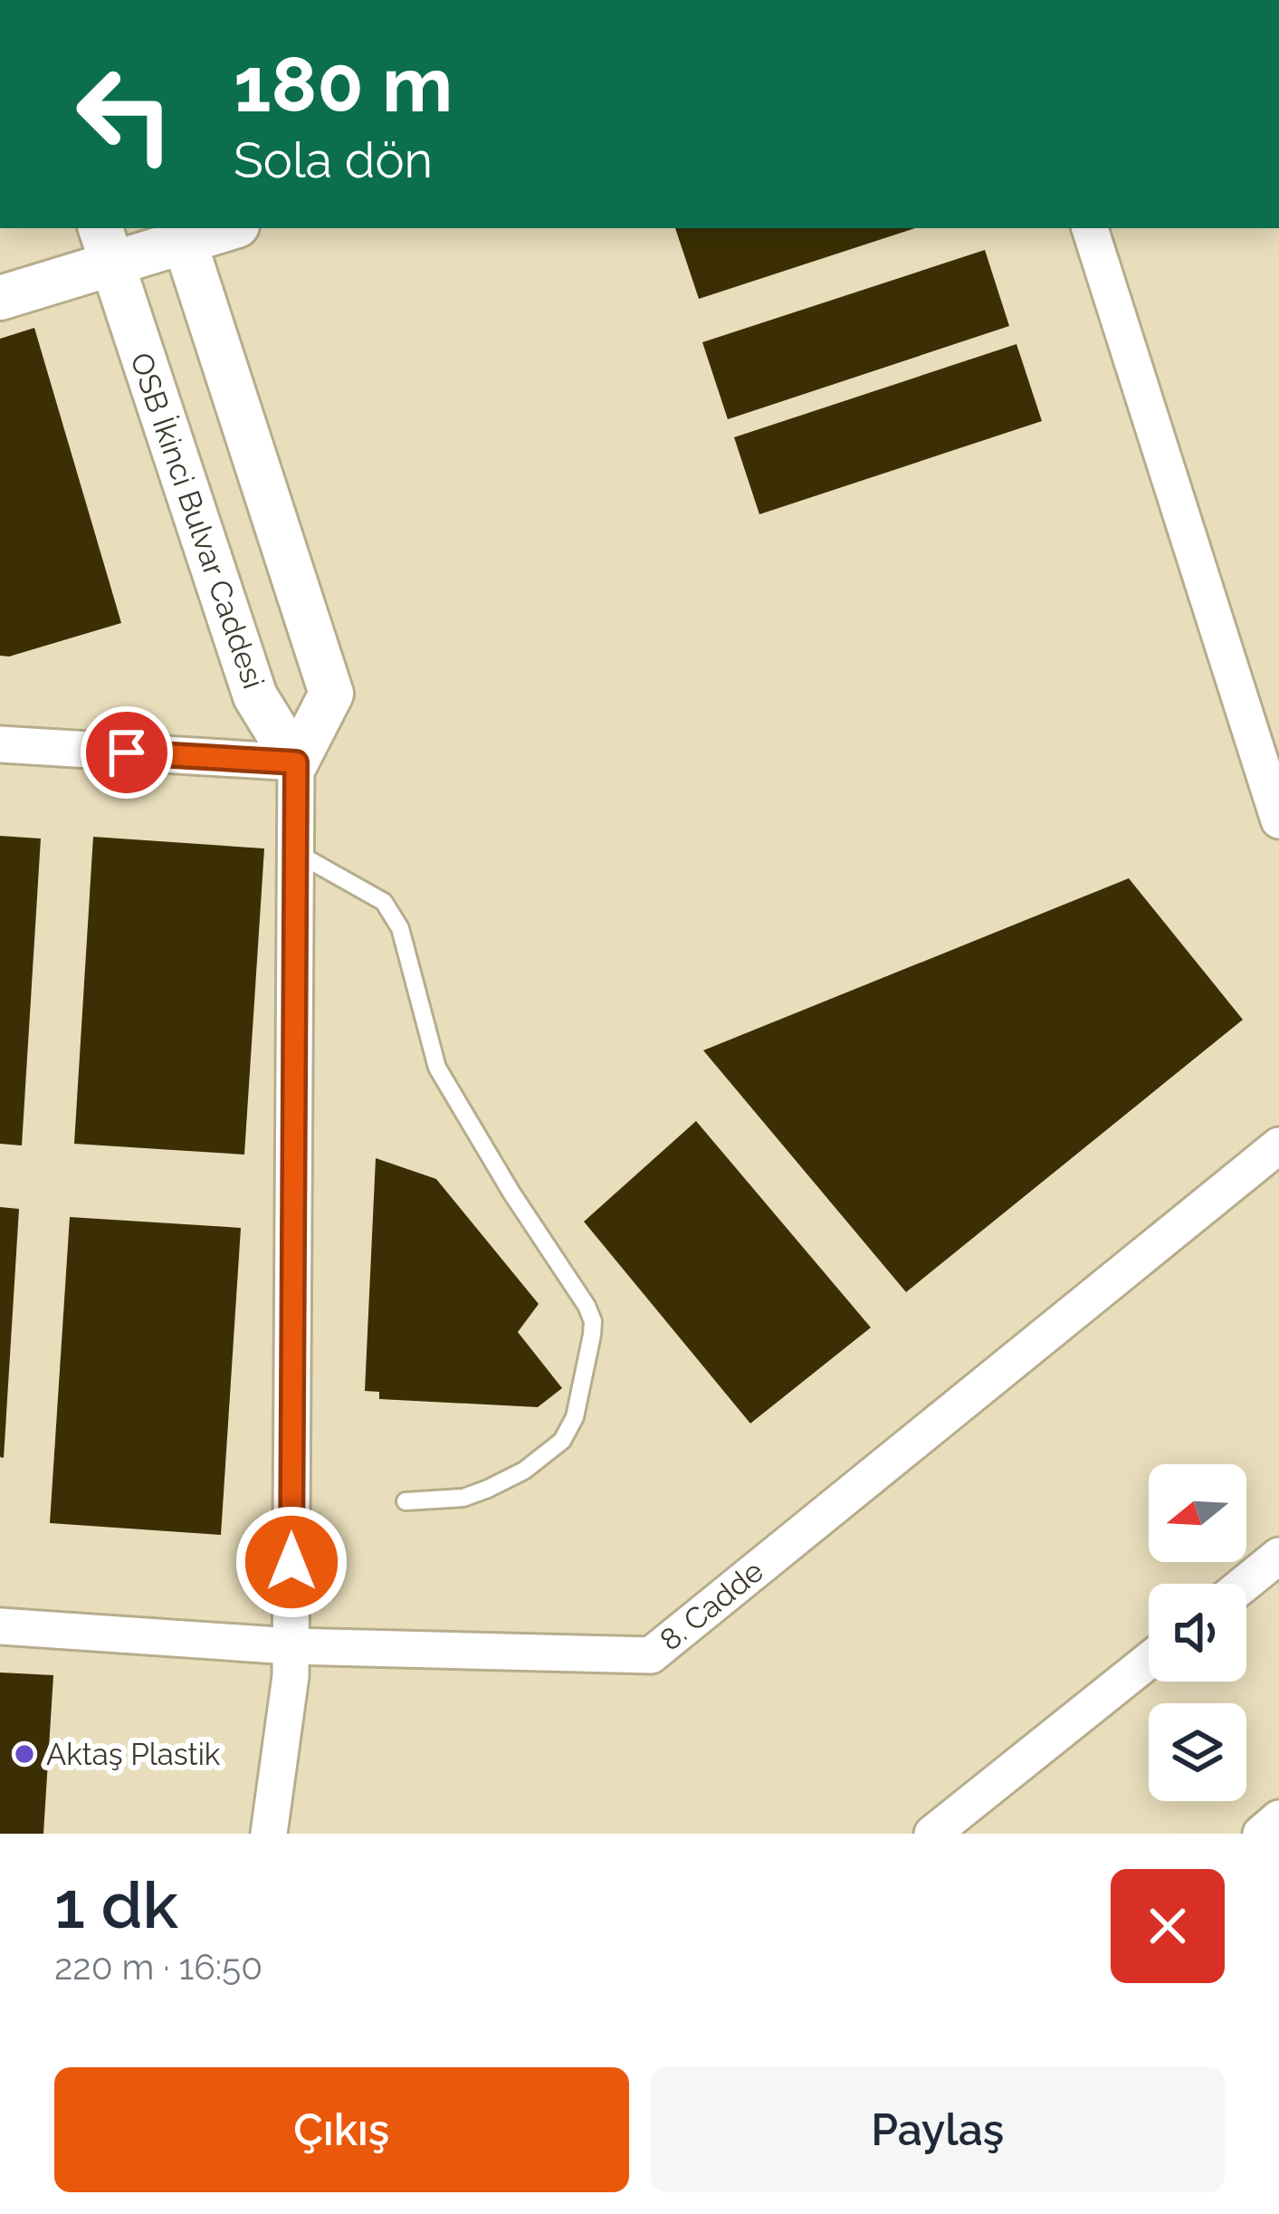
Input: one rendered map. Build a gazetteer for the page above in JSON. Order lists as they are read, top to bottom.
{
  "streets": {
    "street": ["OSB İkinci Bulvar Caddesi", "8. Cadde"]
  },
  "places": ["Aktaş Plastik"],
  "north": "left",
  "page": {
    "turn": ["180 m", "Sola dön"],
    "heading": ["1 dk", "220 m · 16:50"],
    "buttons": ["Çıkış", "Paylaş"]
  }
}
